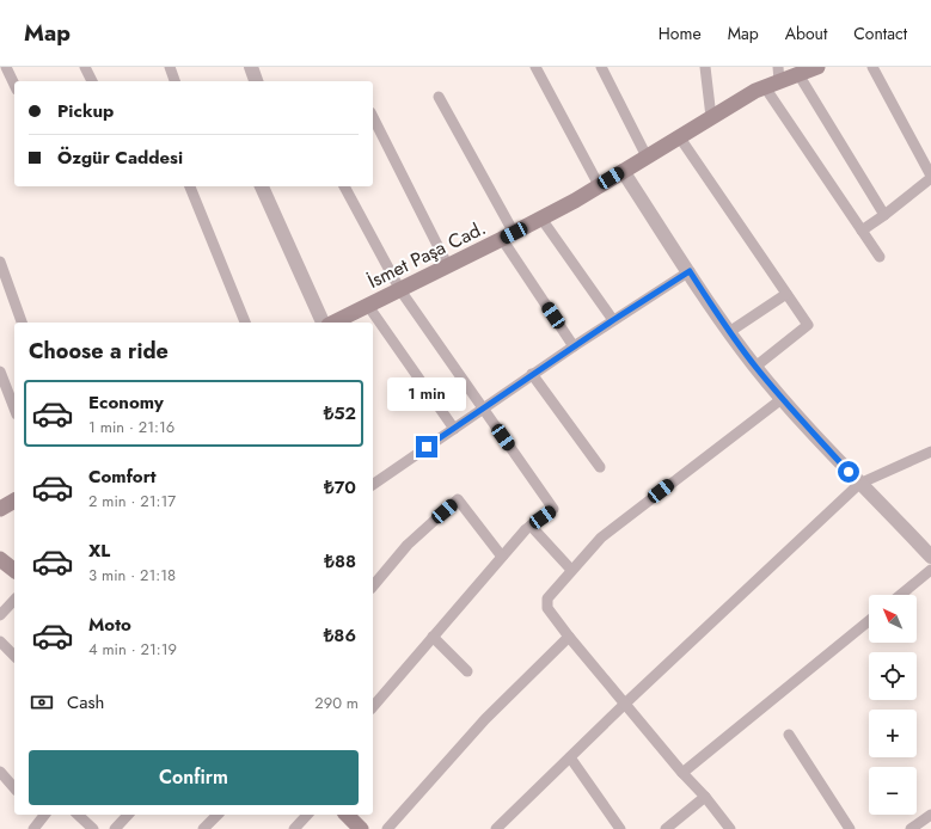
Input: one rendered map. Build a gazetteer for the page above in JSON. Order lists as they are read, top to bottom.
{
  "streets": {
    "main road": ["İsmet Paşa Cad."]
  },
  "north": "top left",
  "page": {
    "header": "Map",
    "nav": [
      "Home",
      "Map",
      "About",
      "Contact"
    ],
    "banner": ["Pickup", "Özgür Caddesi"],
    "heading": "Choose a ride",
    "bubble": "1 min",
    "list": [
      {
        "name": "Economy",
        "note": "1 min · 21:16",
        "value": "₺52"
      },
      {
        "name": "Comfort",
        "note": "2 min · 21:17",
        "value": "₺70"
      },
      {
        "name": "XL",
        "note": "3 min · 21:18",
        "value": "₺88"
      },
      {
        "name": "Moto",
        "note": "4 min · 21:19",
        "value": "₺86"
      }
    ],
    "map_buttons": ["+", "−"],
    "pay": ["Cash", "290 m"],
    "buttons": "Confirm"
  }
}
